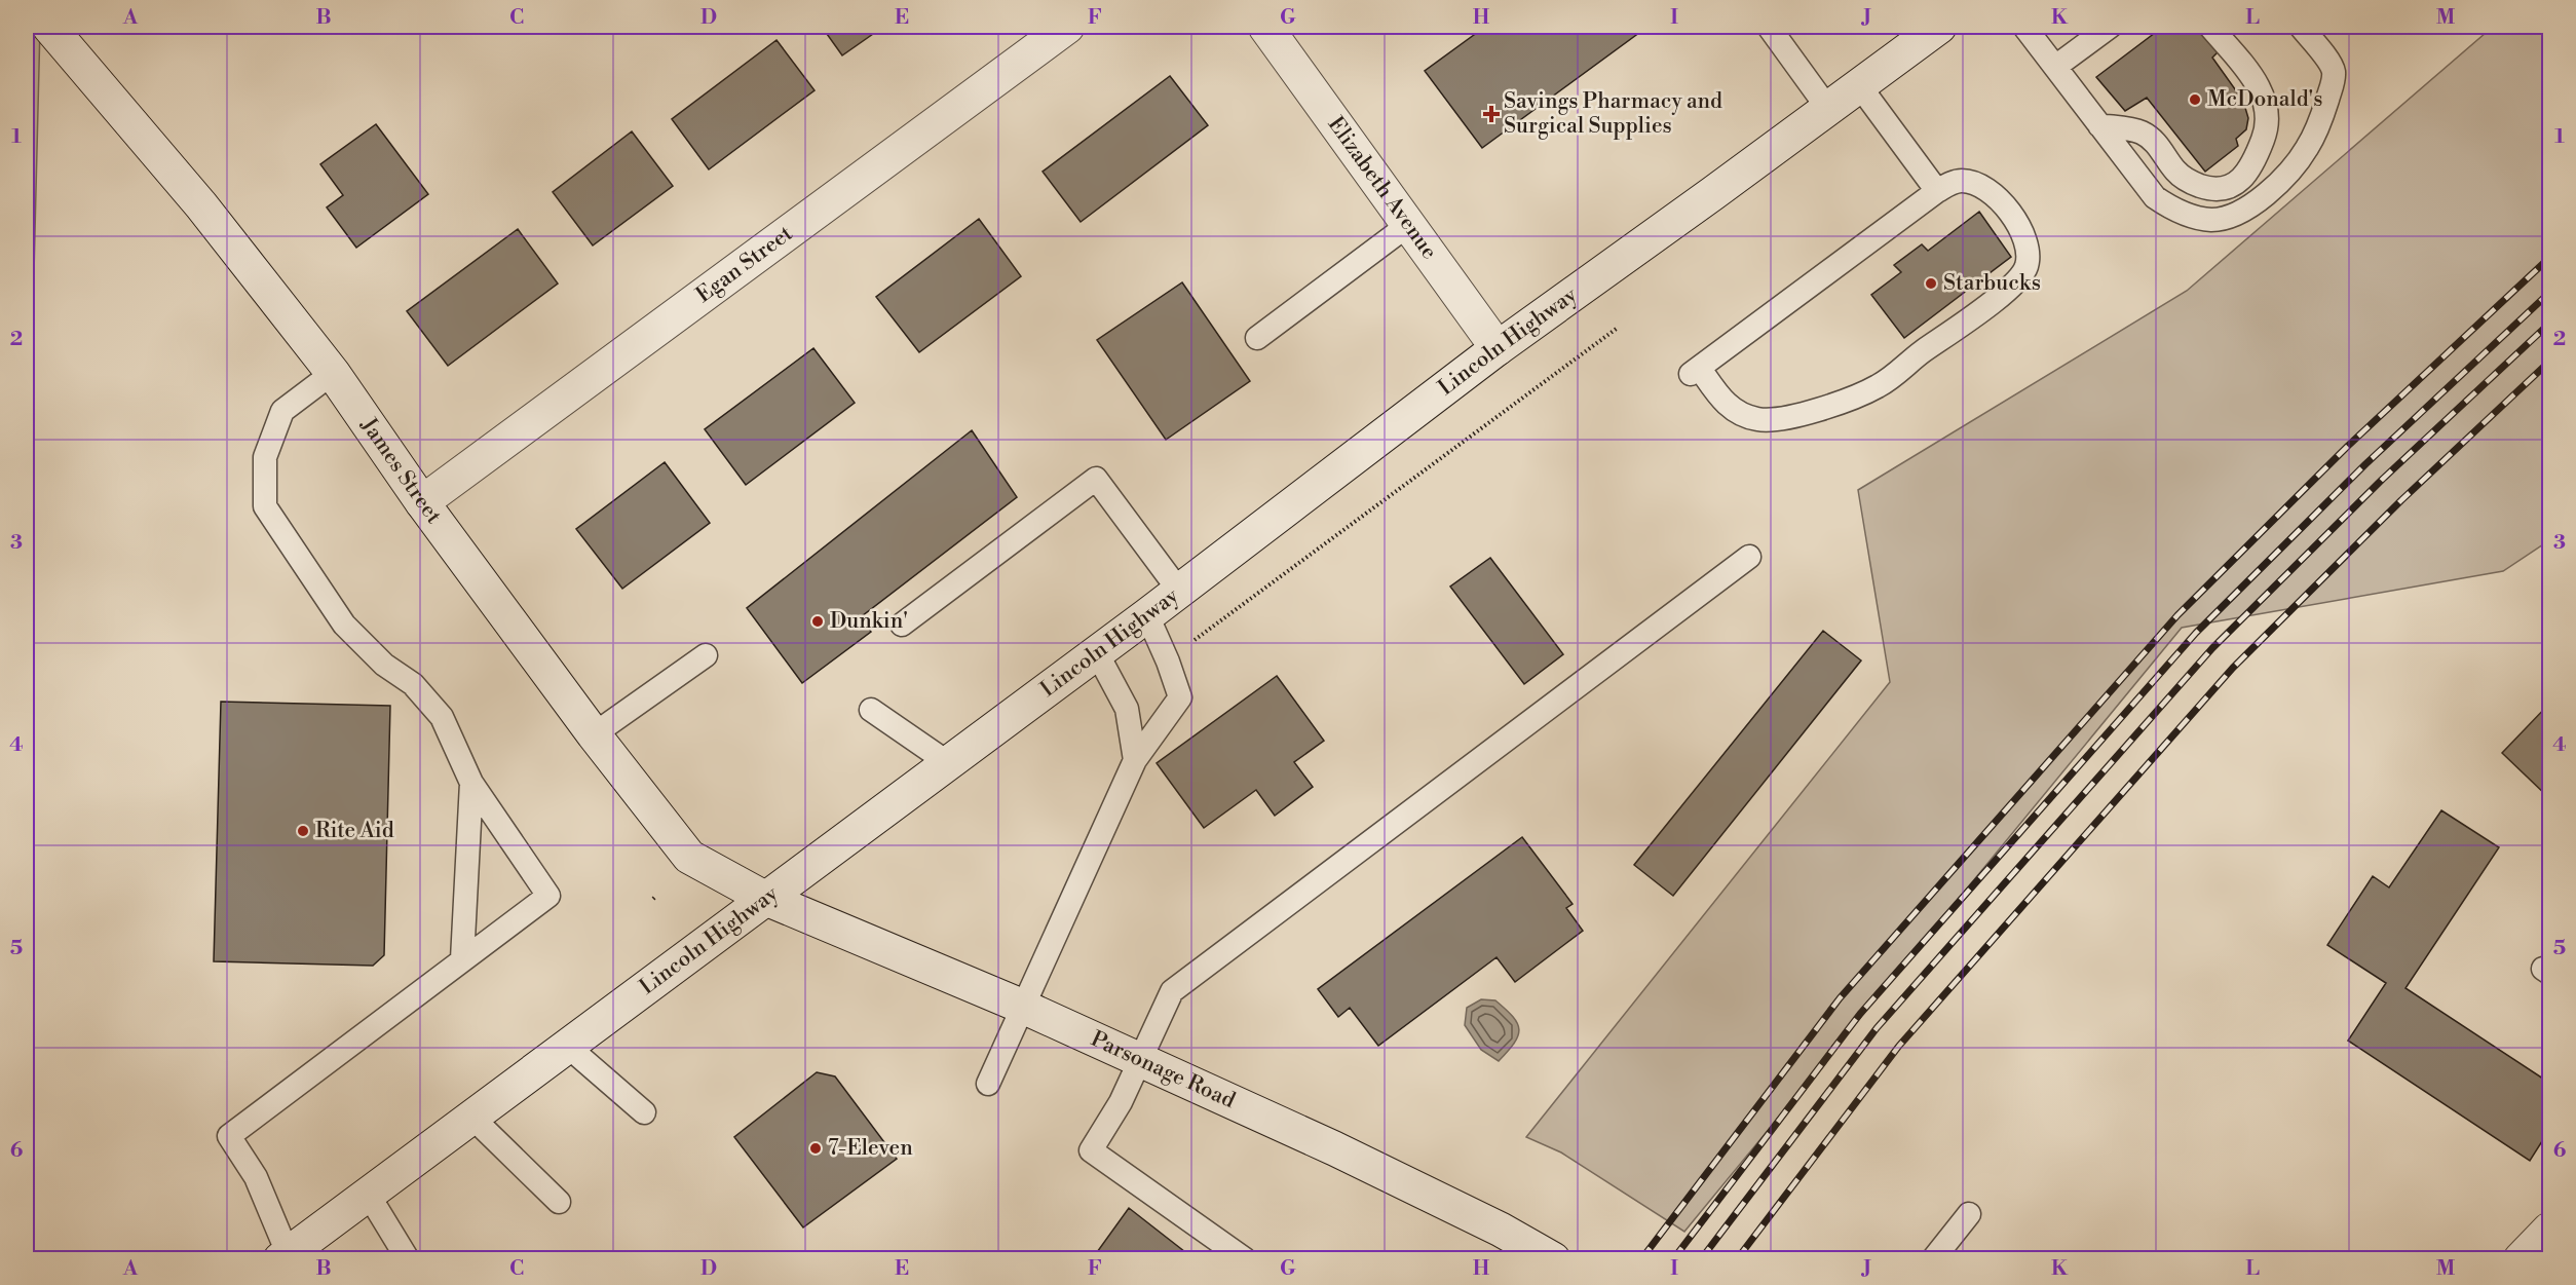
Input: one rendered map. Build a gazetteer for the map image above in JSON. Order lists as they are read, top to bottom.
{
  "streets": {
    "street": [
      "Elizabeth Avenue",
      "Egan Street",
      "Lincoln Highway",
      "James Street",
      "Parsonage Road"
    ]
  },
  "crossings": [
    ["Elizabeth Avenue", "Lincoln Highway"],
    ["Egan Street", "James Street"],
    ["Lincoln Highway", "James Street"],
    ["Lincoln Highway", "Parsonage Road"],
    ["James Street", "Parsonage Road"]
  ],
  "places": {
    "other": [
      "McDonald's",
      "Starbucks",
      "Dunkin'",
      "Rite Aid",
      "7-Eleven"
    ],
    "health": ["Savings Pharmacy and Surgical Supplies"]
  },
  "grid": {
    "columns": [
      "A",
      "B",
      "C",
      "D",
      "E",
      "F",
      "G",
      "H",
      "I",
      "J",
      "K",
      "L",
      "M"
    ],
    "rows": [
      "1",
      "2",
      "3",
      "4",
      "5",
      "6"
    ]
  }
}
